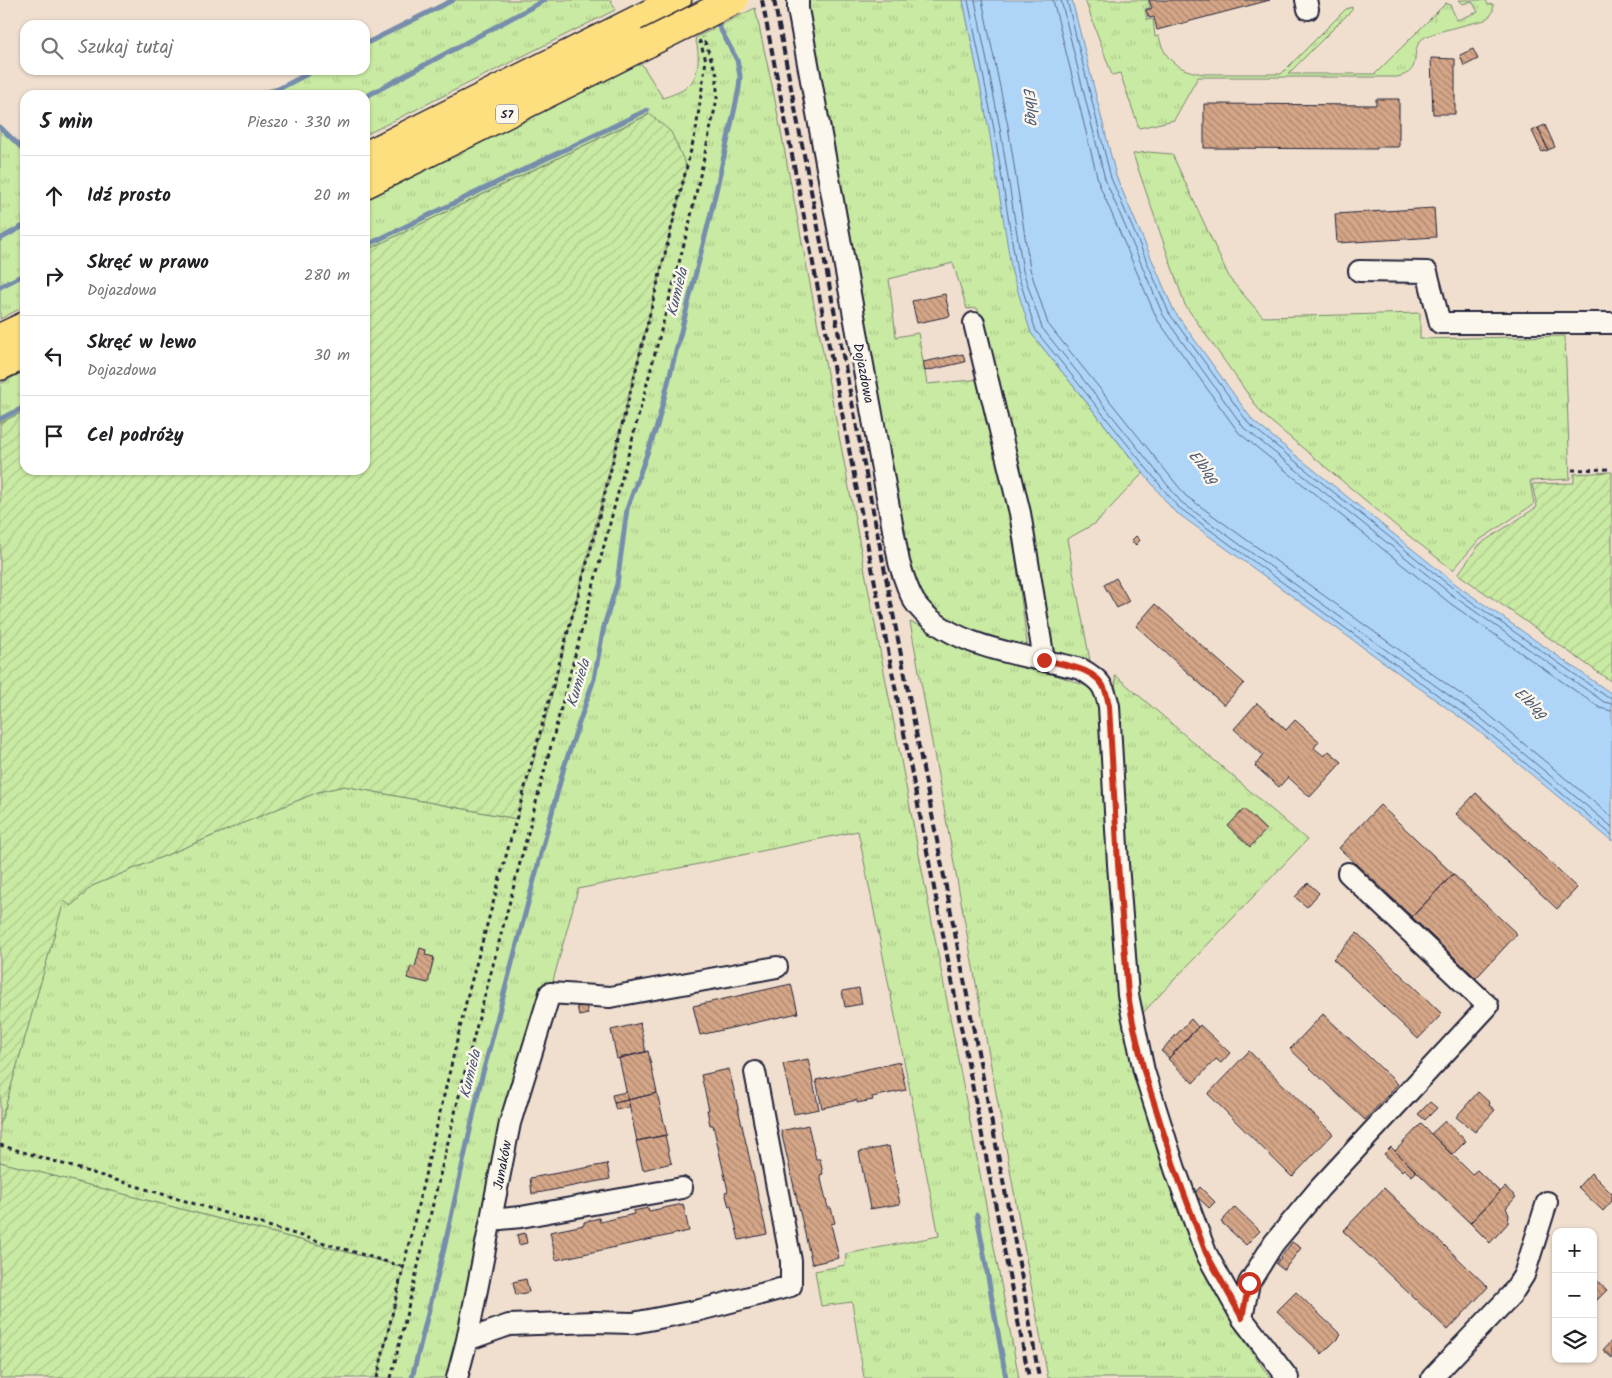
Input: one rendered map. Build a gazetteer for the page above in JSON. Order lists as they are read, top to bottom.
{
  "streets": {
    "highway": ["S7"],
    "street": ["Dojazdowa", "Junaków"]
  },
  "water": ["Elbląg", "Kumiela"],
  "page": {
    "search": "Szukaj tutaj",
    "heading": ["5 min", "Pieszo · 330 m"],
    "list": [
      ["Idź prosto", "20 m"],
      ["Skręć w prawo", "Dojazdowa", "280 m"],
      ["Skręć w lewo", "Dojazdowa", "30 m"],
      "Cel podróży"
    ],
    "map_buttons": ["+", "−"]
  }
}
